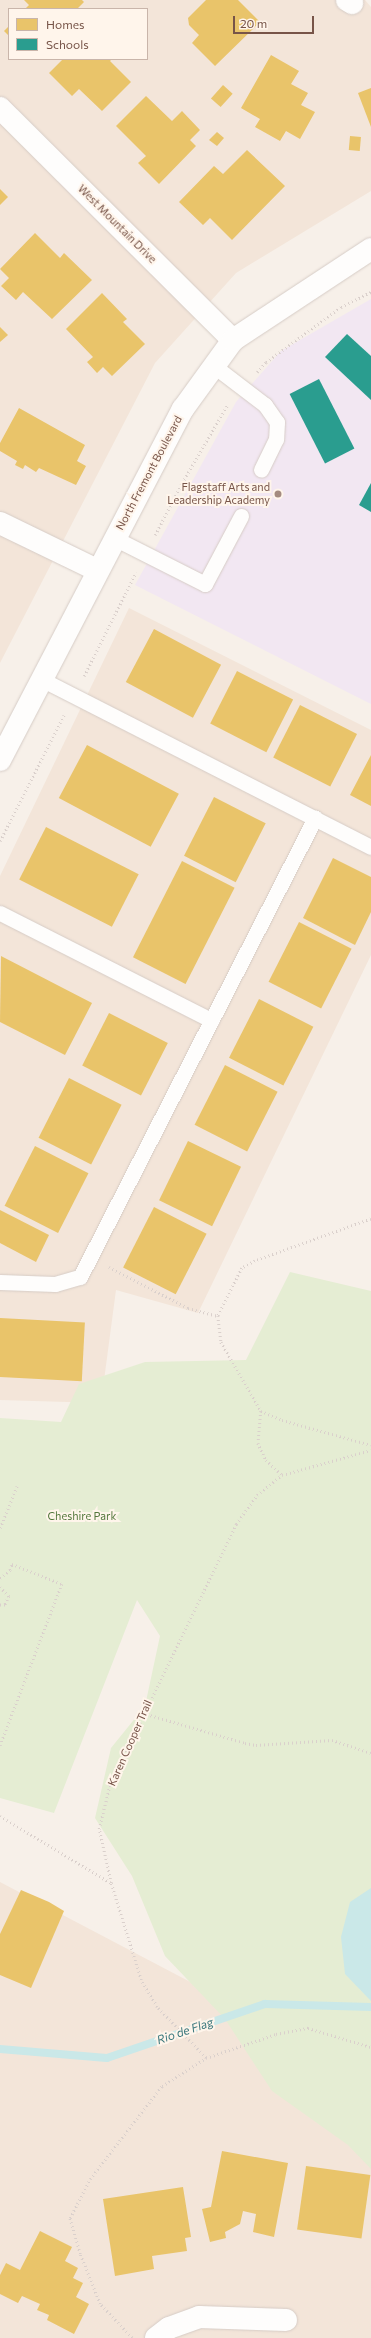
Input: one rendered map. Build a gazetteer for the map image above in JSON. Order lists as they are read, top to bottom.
{
  "streets": {
    "street": ["West Mountain Drive", "North Fremont Boulevard"],
    "path": ["Karen Cooper Trail"]
  },
  "crossings": [
    ["West Mountain Drive", "North Fremont Boulevard"]
  ],
  "water": ["Rio de Flag"],
  "parks": ["Cheshire Park"],
  "places": ["Flagstaff Arts and Leadership Academy"],
  "legend": ["Homes", "Schools"],
  "scale_bar": "20 m"
}
